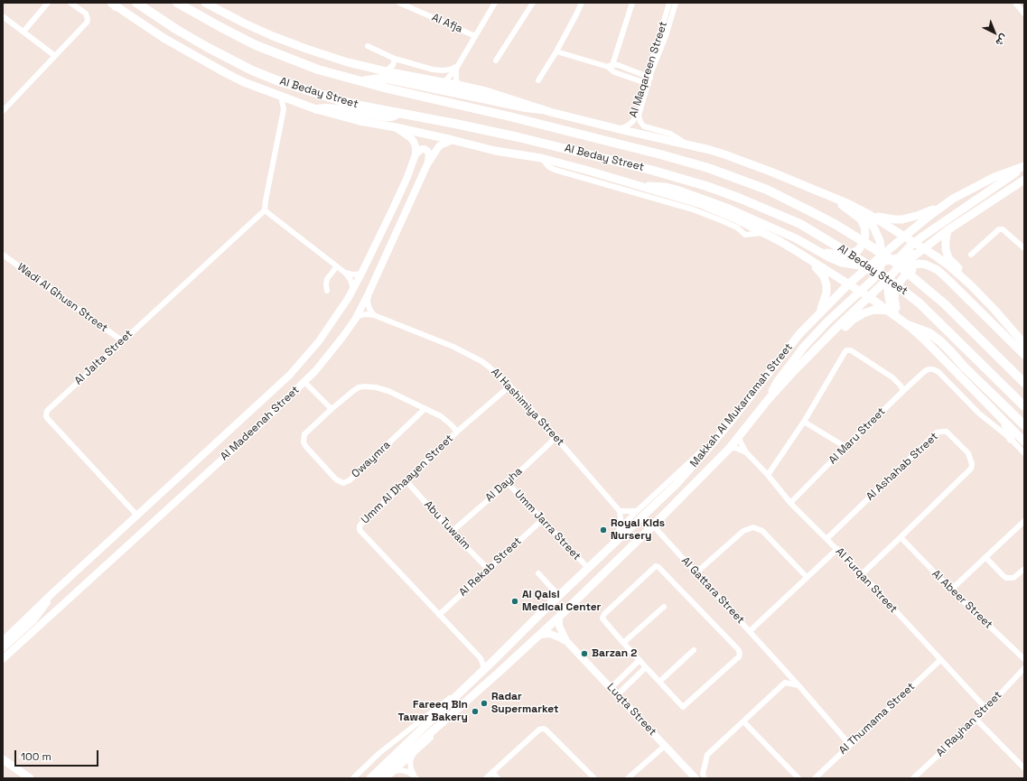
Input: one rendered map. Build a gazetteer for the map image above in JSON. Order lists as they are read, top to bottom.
{
  "streets": {
    "highway": ["Al Beday Street"],
    "main road": ["Makkah Al Mukarramah Street"],
    "street": [
      "Al Afja",
      "Al Maqareen Street",
      "Wadi Al Ghusn Street",
      "Al Jalta Street",
      "Al Hashimiya Street",
      "Al Madeenah Street",
      "Al Maru Street",
      "Owaymra",
      "Al Ashahab Street",
      "Umm Al Dhaayen Street",
      "Al Dayha",
      "Abu Tuwaim",
      "Umm Jarra Street",
      "Al Rekab Street",
      "Al Furqan Street",
      "Al Gattara Street",
      "Al Abeer Street",
      "Luqta Street",
      "Al Thumama Street",
      "Al Rayhan Street"
    ]
  },
  "crossings": [
    ["Al Beday Street", "Makkah Al Mukarramah Street"],
    ["Al Beday Street", "Al Madeenah Street"],
    ["Wadi Al Ghusn Street", "Al Jalta Street"],
    ["Al Jalta Street", "Al Madeenah Street"],
    ["Makkah Al Mukarramah Street", "Umm Jarra Street"],
    ["Makkah Al Mukarramah Street", "Al Furqan Street"],
    ["Makkah Al Mukarramah Street", "Al Gattara Street"],
    ["Makkah Al Mukarramah Street", "Luqta Street"],
    ["Al Hashimiya Street", "Umm Al Dhaayen Street"],
    ["Al Hashimiya Street", "Al Dayha"],
    ["Al Maru Street", "Al Furqan Street"],
    ["Owaymra", "Umm Al Dhaayen Street"],
    ["Al Ashahab Street", "Al Furqan Street"],
    ["Al Ashahab Street", "Al Abeer Street"],
    ["Umm Al Dhaayen Street", "Abu Tuwaim"],
    ["Umm Al Dhaayen Street", "Al Rekab Street"],
    ["Al Dayha", "Abu Tuwaim"],
    ["Al Dayha", "Umm Jarra Street"],
    ["Abu Tuwaim", "Al Rekab Street"],
    ["Umm Jarra Street", "Al Rekab Street"],
    ["Al Furqan Street", "Al Gattara Street"],
    ["Al Furqan Street", "Al Thumama Street"],
    ["Al Furqan Street", "Al Rayhan Street"]
  ],
  "places": [
    "Royal Kids Nursery",
    "Al Qaisi Medical Center",
    "Barzan 2",
    "Radar Supermarket",
    "Fareeq Bin Tawar Bakery"
  ],
  "scale_bar": "100 m",
  "north": "bottom right"
}
